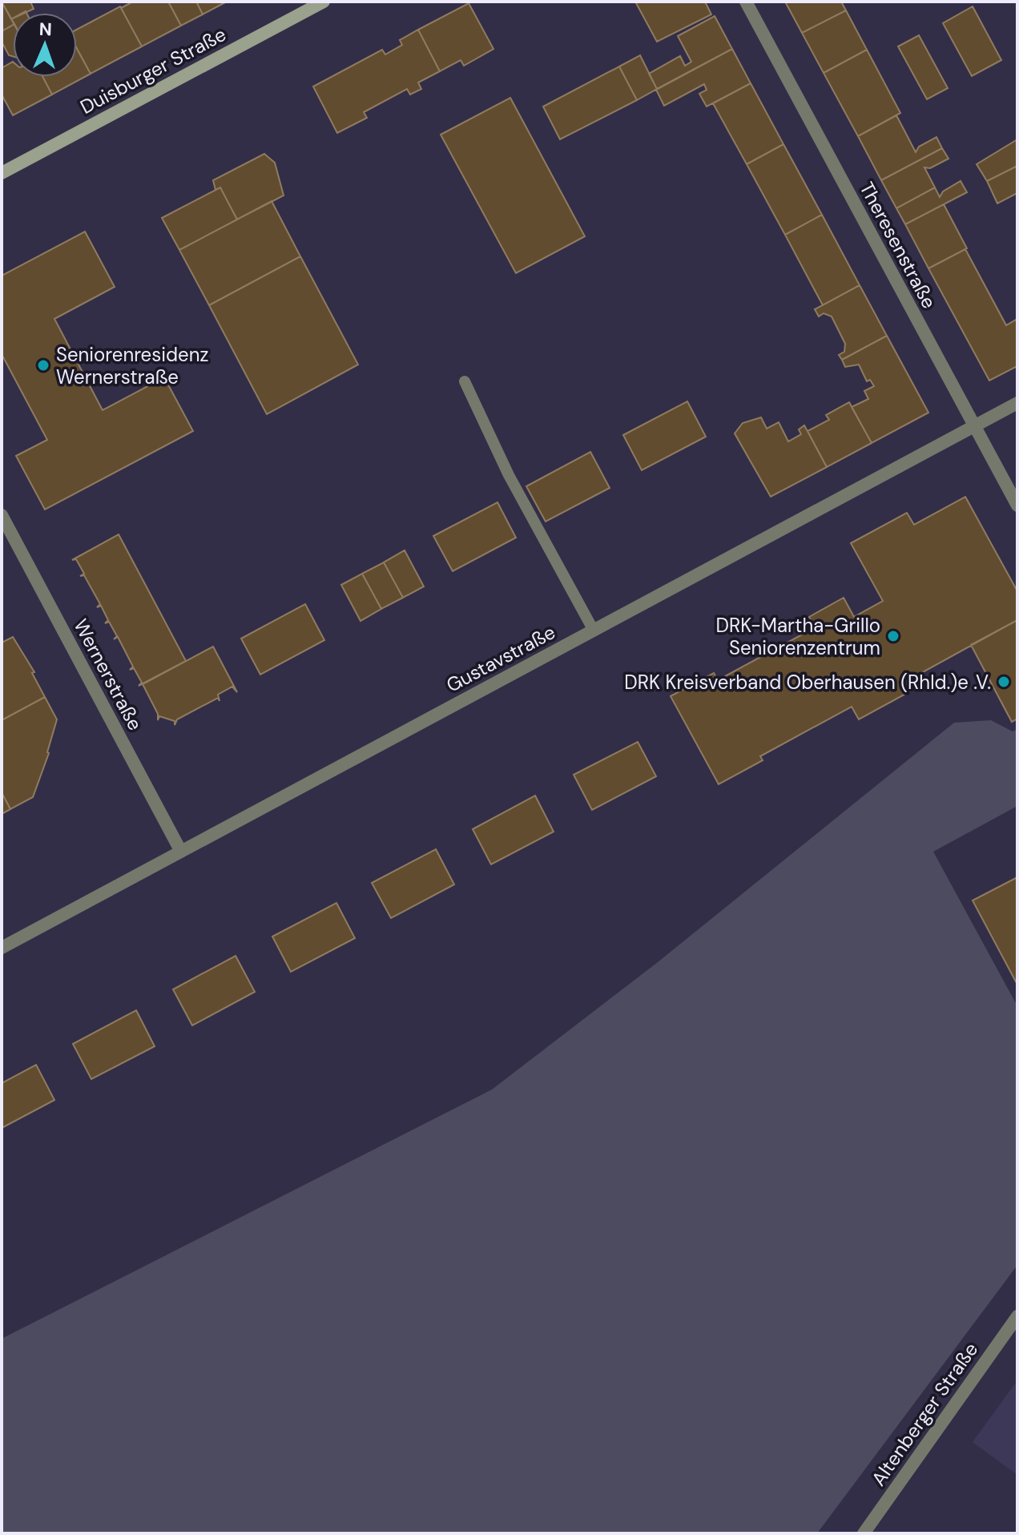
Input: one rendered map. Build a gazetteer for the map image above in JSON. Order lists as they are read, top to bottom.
{
  "streets": {
    "main road": ["Duisburger Straße"],
    "street": [
      "Theresenstraße",
      "Gustavstraße",
      "Wernerstraße",
      "Altenberger Straße"
    ]
  },
  "crossings": [
    ["Theresenstraße", "Gustavstraße"],
    ["Gustavstraße", "Wernerstraße"]
  ],
  "places": ["Seniorenresidenz Wernerstraße", "DRK-Martha-Grillo Seniorenzentrum", "DRK Kreisverband Oberhausen (Rhld.)e .V."],
  "north": "top"
}
